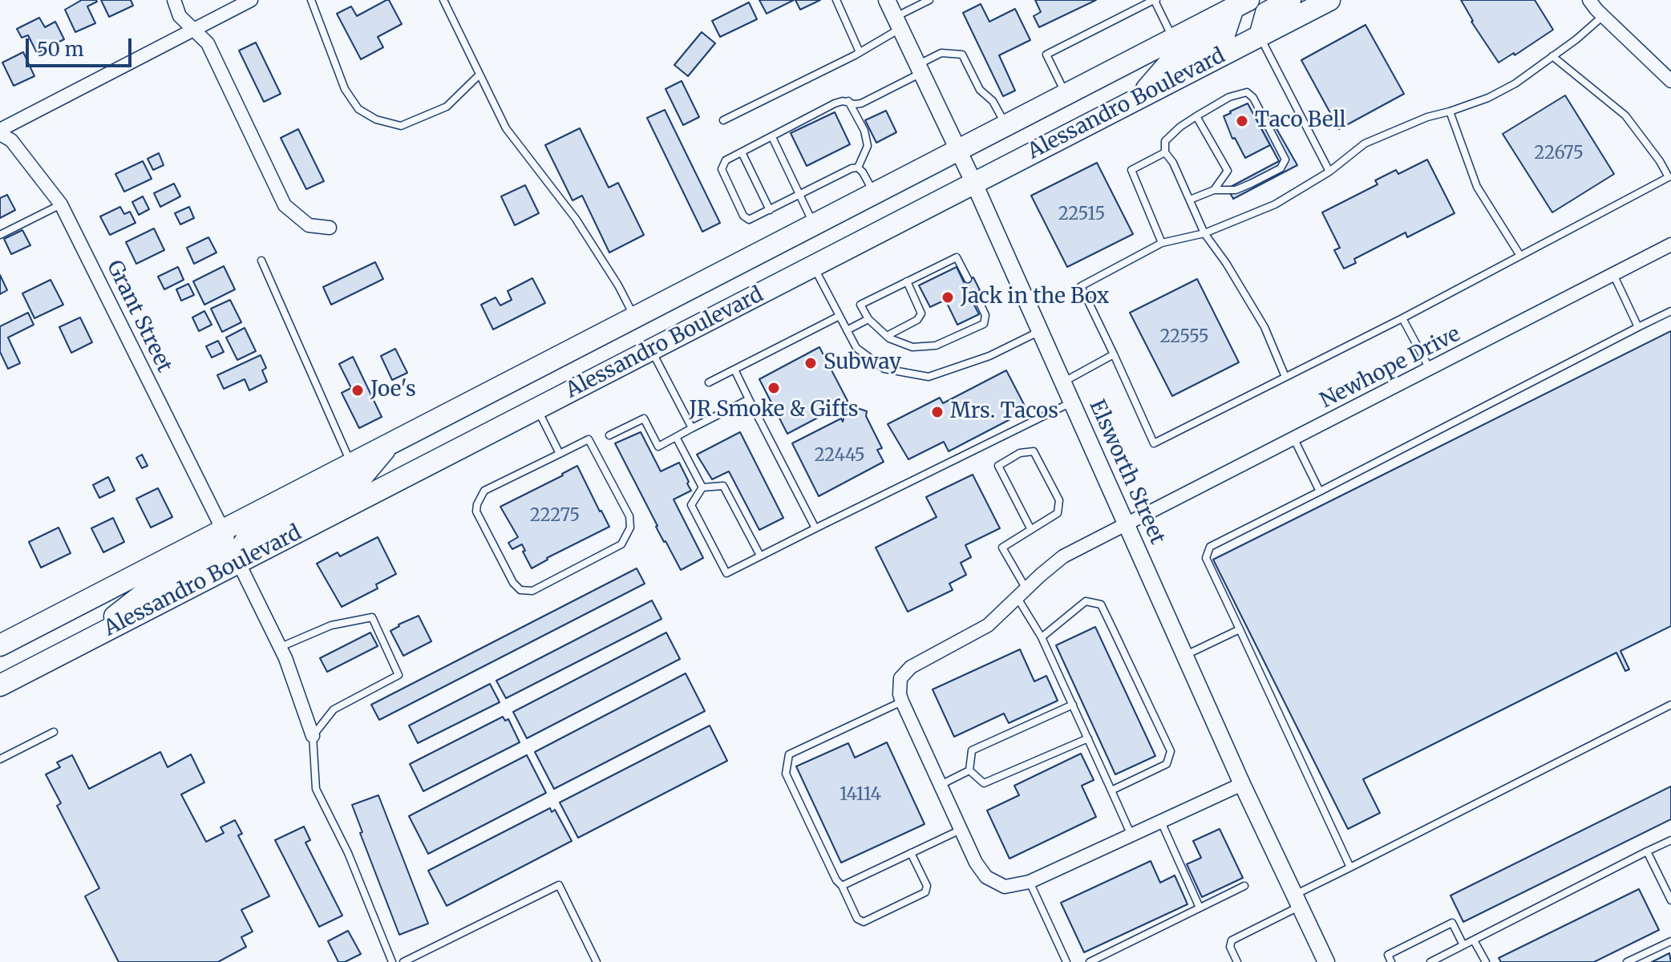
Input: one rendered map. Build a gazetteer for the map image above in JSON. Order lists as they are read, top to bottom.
{
  "streets": {
    "main road": ["Alessandro Boulevard"],
    "street": ["Grant Street", "Newhope Drive", "Elsworth Street"]
  },
  "crossings": [
    ["Alessandro Boulevard", "Grant Street"],
    ["Alessandro Boulevard", "Elsworth Street"],
    ["Newhope Drive", "Elsworth Street"]
  ],
  "places": [
    "Taco Bell",
    "Jack in the Box",
    "Subway",
    "JR Smoke & Gifts",
    "Joe's",
    "Mrs. Tacos"
  ],
  "house_numbers": [
    "22675",
    "22515",
    "22555",
    "22445",
    "22275",
    "14114"
  ],
  "scale_bar": "50 m"
}
